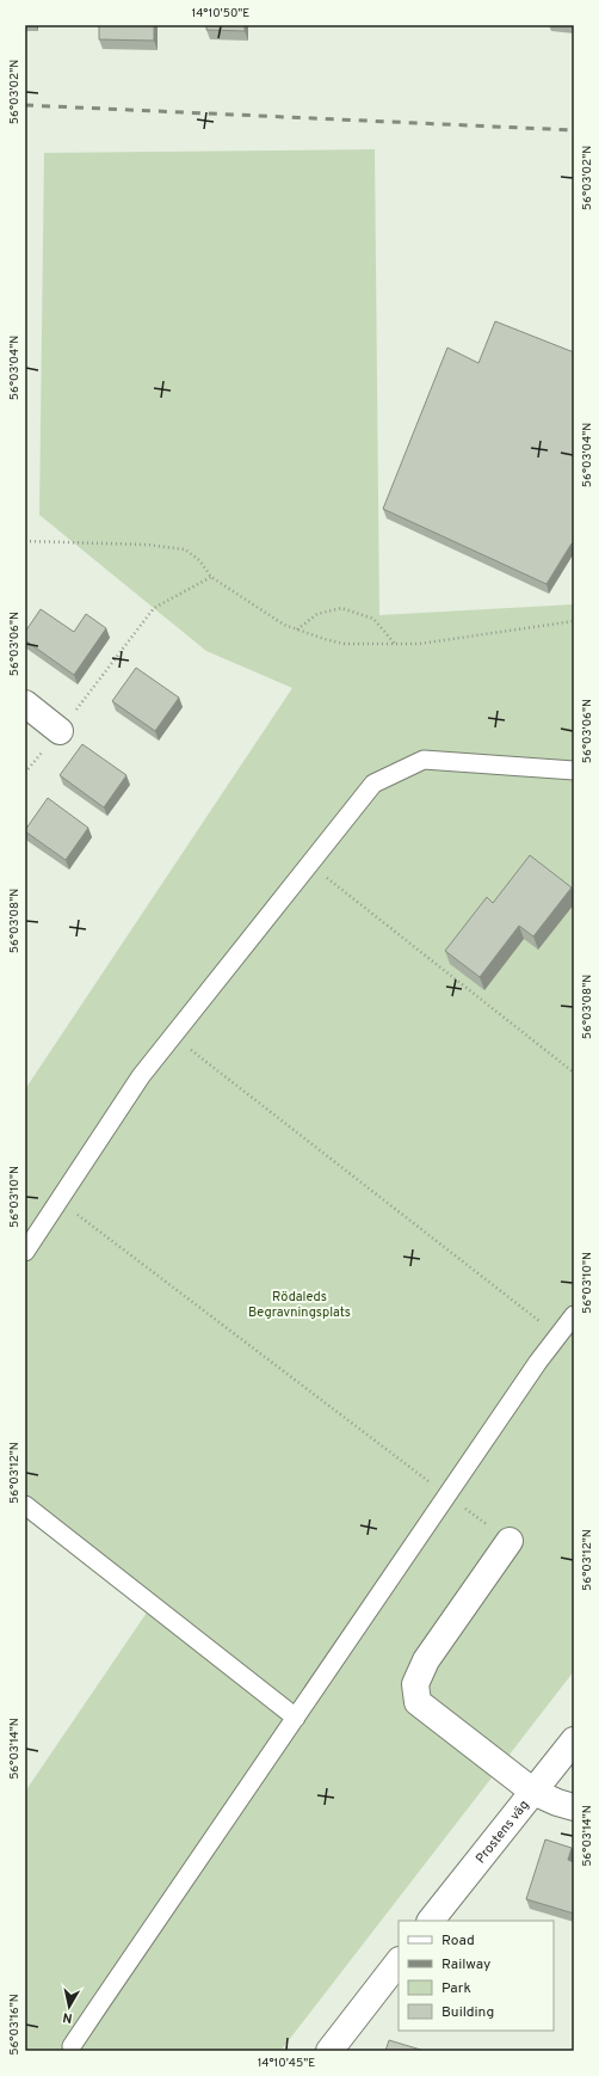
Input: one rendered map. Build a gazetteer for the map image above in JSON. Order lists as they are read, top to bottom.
{
  "streets": {
    "street": ["Prostens väg"]
  },
  "parks": ["Rödaleds Begravningsplats"],
  "legend": [
    "Road",
    "Railway",
    "Park",
    "Building"
  ],
  "north": "bottom",
  "coordinates": [
    "14°10'50\"E",
    "56°03'02\"N",
    "56°03'04\"N",
    "56°03'06\"N",
    "56°03'08\"N",
    "56°03'10\"N",
    "56°03'12\"N",
    "56°03'14\"N",
    "56°03'16\"N",
    "14°10'45\"E"
  ]
}
